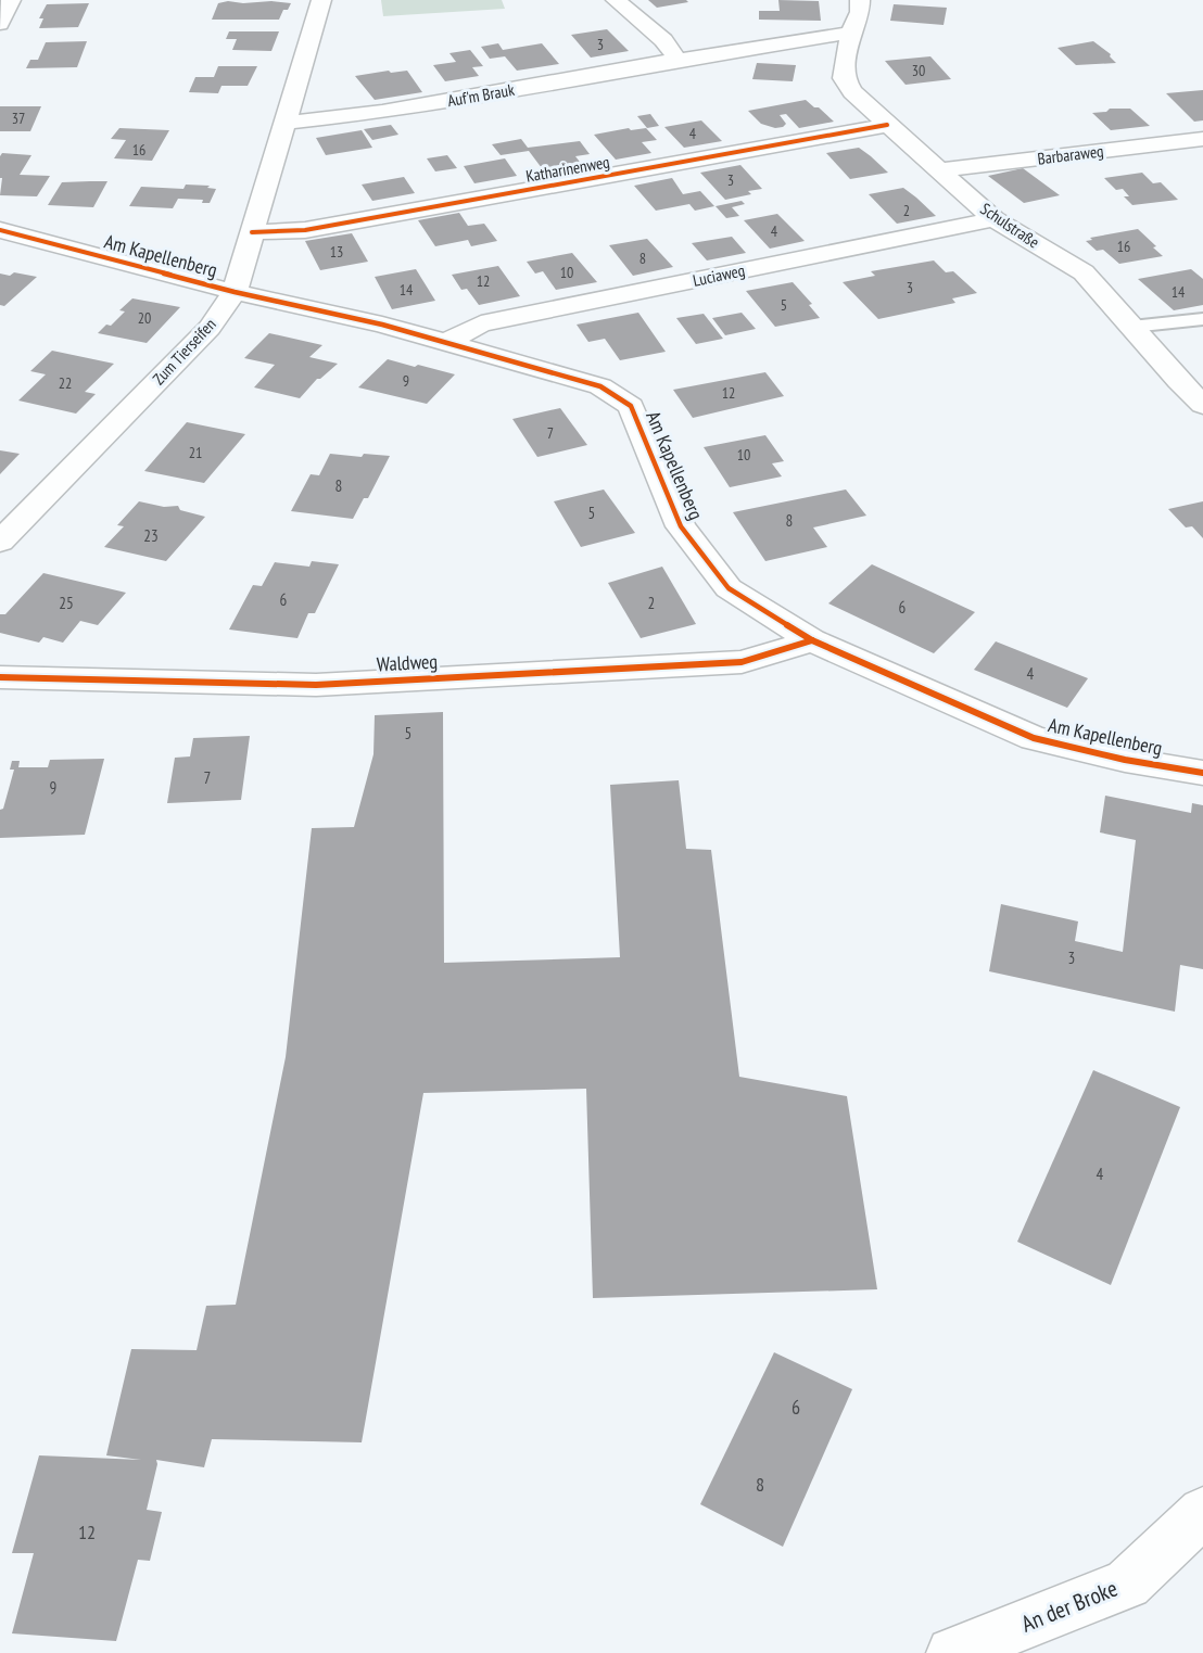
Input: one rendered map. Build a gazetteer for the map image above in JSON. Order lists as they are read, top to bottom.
{
  "streets": {
    "street": [
      "Auf'm Brauk",
      "Barbaraweg",
      "Katharinenweg",
      "Schulstraße",
      "Am Kapellenberg",
      "Luciaweg",
      "Zum Tierseifen",
      "Waldweg",
      "An der Broke"
    ]
  },
  "crossings": [
    ["Auf'm Brauk", "Schulstraße"],
    ["Auf'm Brauk", "Zum Tierseifen"],
    ["Barbaraweg", "Schulstraße"],
    ["Katharinenweg", "Schulstraße"],
    ["Katharinenweg", "Zum Tierseifen"],
    ["Schulstraße", "Luciaweg"],
    ["Am Kapellenberg", "Luciaweg"],
    ["Am Kapellenberg", "Zum Tierseifen"],
    ["Am Kapellenberg", "Waldweg"]
  ],
  "house_numbers": [
    "3",
    "30",
    "37",
    "4",
    "16",
    "3",
    "2",
    "4",
    "16",
    "13",
    "8",
    "10",
    "12",
    "3",
    "14",
    "14",
    "5",
    "20",
    "9",
    "22",
    "12",
    "7",
    "21",
    "10",
    "8",
    "5",
    "8",
    "23",
    "6",
    "25",
    "2",
    "6",
    "4",
    "5",
    "7",
    "9",
    "3",
    "4",
    "6",
    "8",
    "12"
  ]
}
